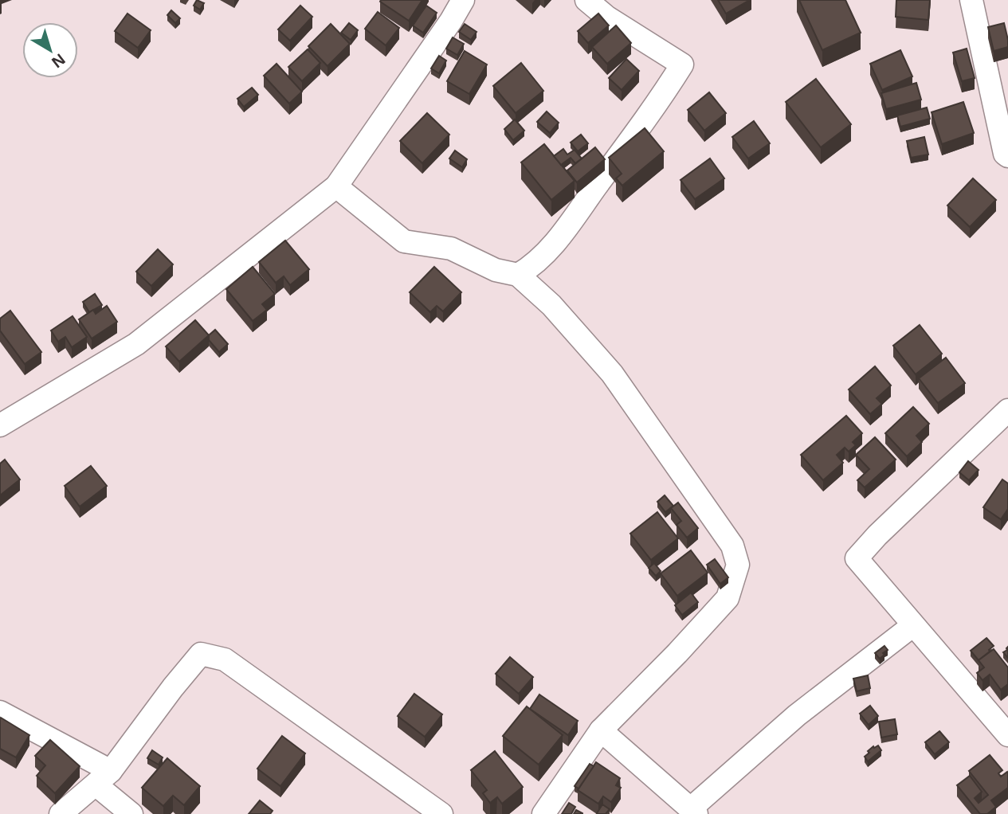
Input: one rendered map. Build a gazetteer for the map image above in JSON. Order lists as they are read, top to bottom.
{
  "north": "bottom right"
}
